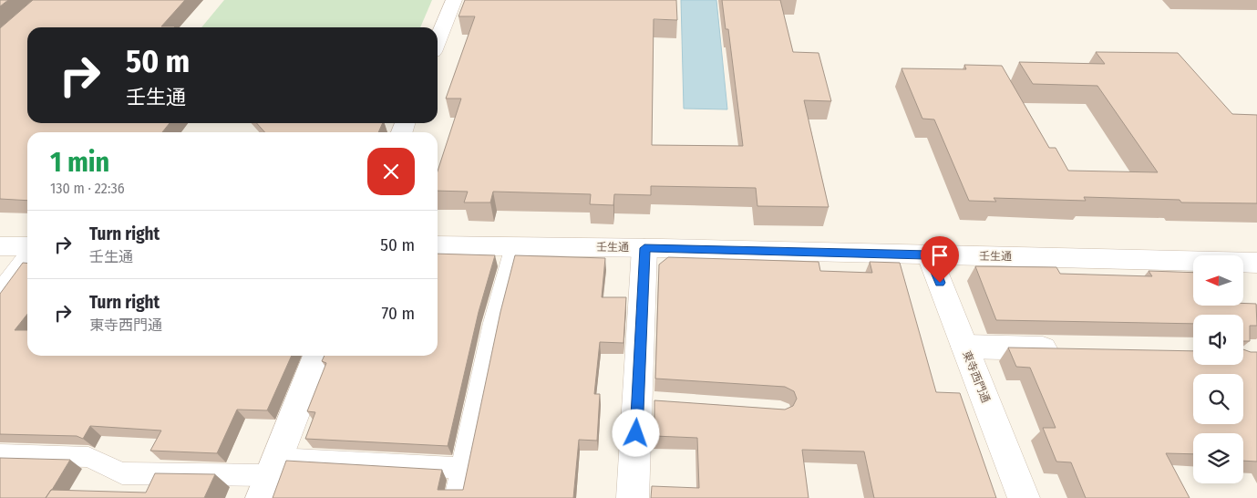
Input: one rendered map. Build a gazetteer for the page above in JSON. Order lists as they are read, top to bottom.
{
  "streets": {
    "street": ["壬生通", "東寺西門通"]
  },
  "crossings": [
    ["壬生通", "東寺西門通"]
  ],
  "north": "left",
  "page": {
    "turn": ["50 m", "壬生通"],
    "heading": ["1 min", "130 m · 22:36"],
    "list": [
      {
        "name": "Turn right",
        "note": "壬生通",
        "value": "50 m"
      },
      {
        "name": "Turn right",
        "note": "東寺西門通",
        "value": "70 m"
      }
    ]
  }
}
